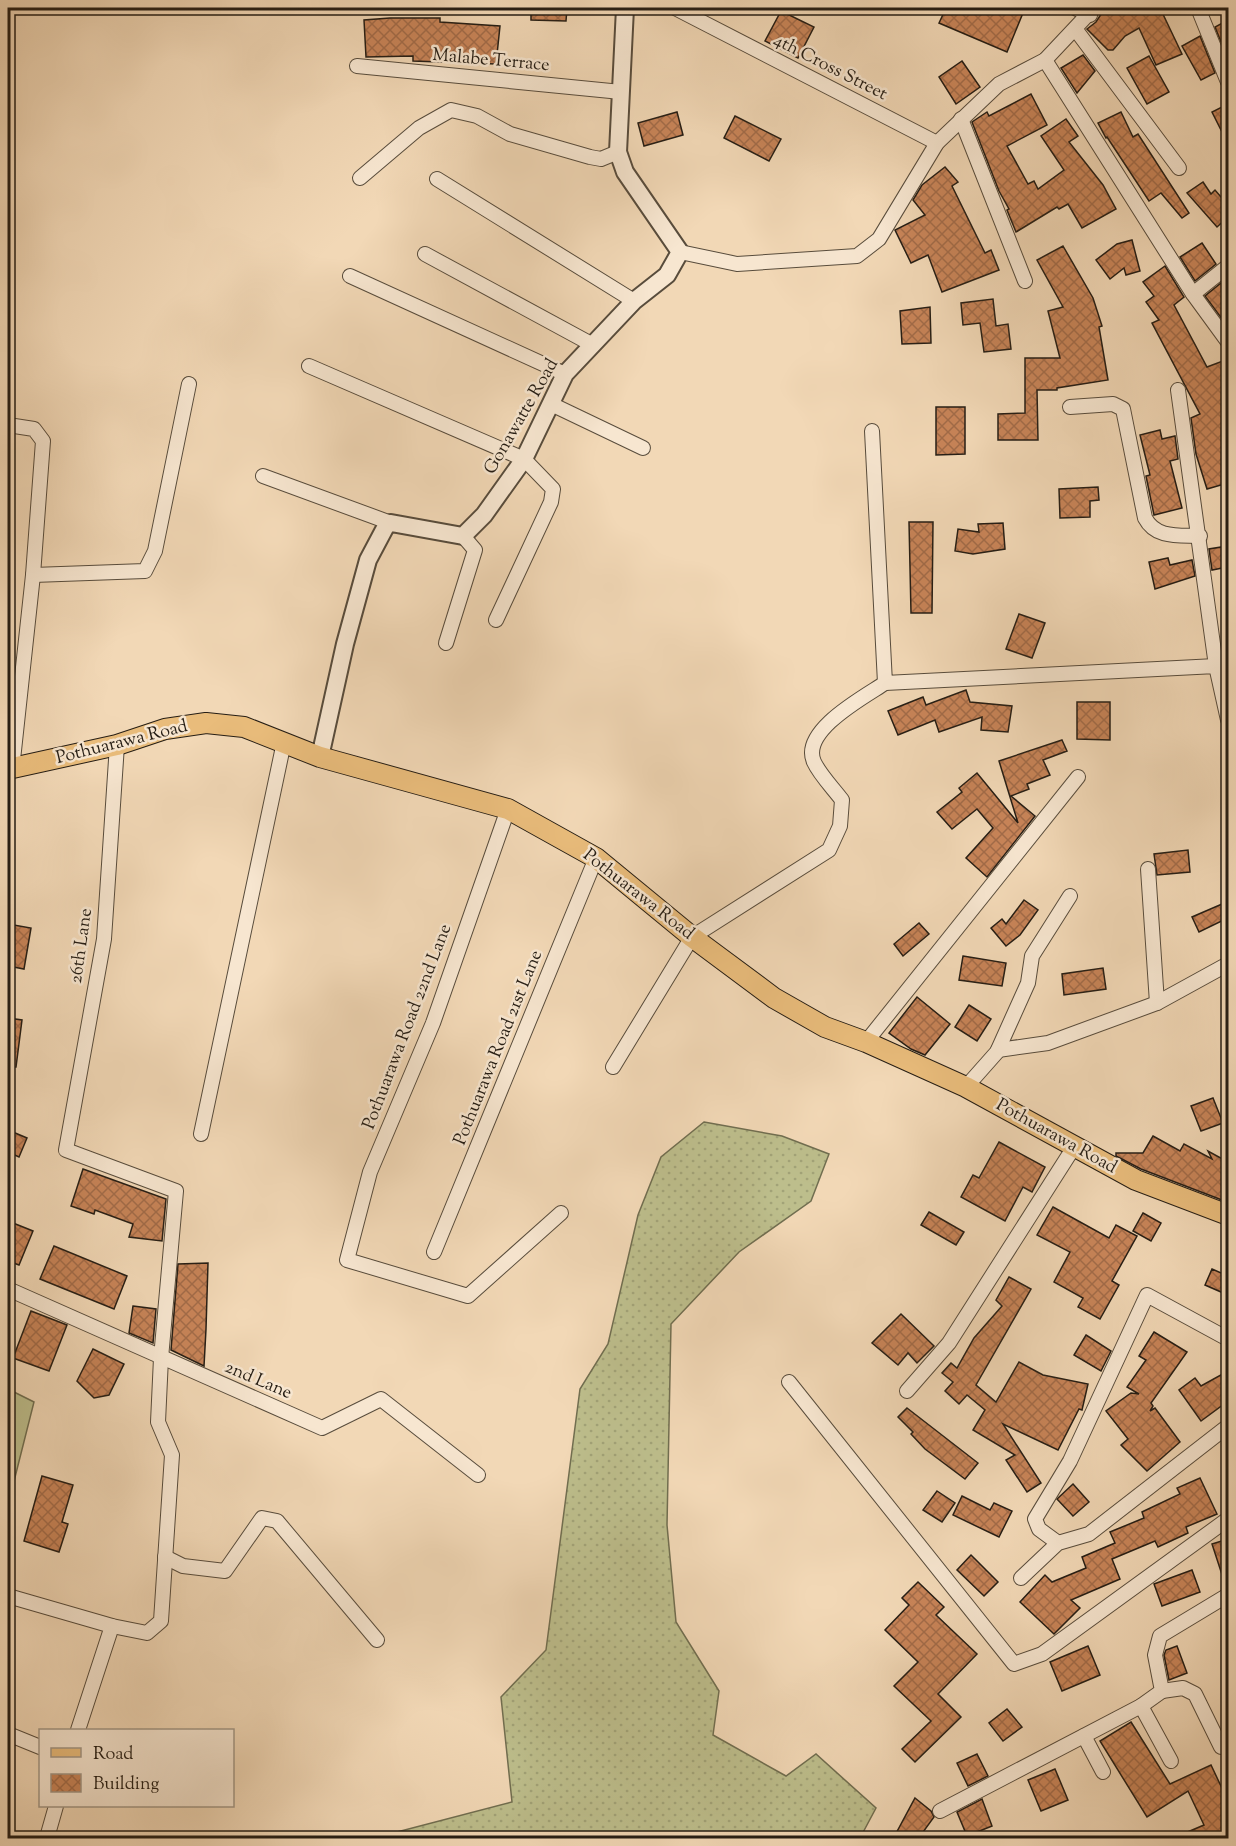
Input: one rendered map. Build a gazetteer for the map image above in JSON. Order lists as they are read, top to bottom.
{
  "streets": {
    "main road": ["Pothuarawa Road"],
    "street": [
      "Malabe Terrace",
      "4th Cross Street",
      "Gonawatte Road",
      "26th Lane",
      "Pothuarawa Road 22nd Lane",
      "Pothuarawa Road 21st Lane",
      "2nd Lane"
    ]
  },
  "crossings": [
    ["Pothuarawa Road", "26th Lane"],
    ["Pothuarawa Road", "Pothuarawa Road 22nd Lane"],
    ["Pothuarawa Road", "Pothuarawa Road 21st Lane"],
    ["26th Lane", "2nd Lane"]
  ],
  "legend": ["Road", "Building"]
}
